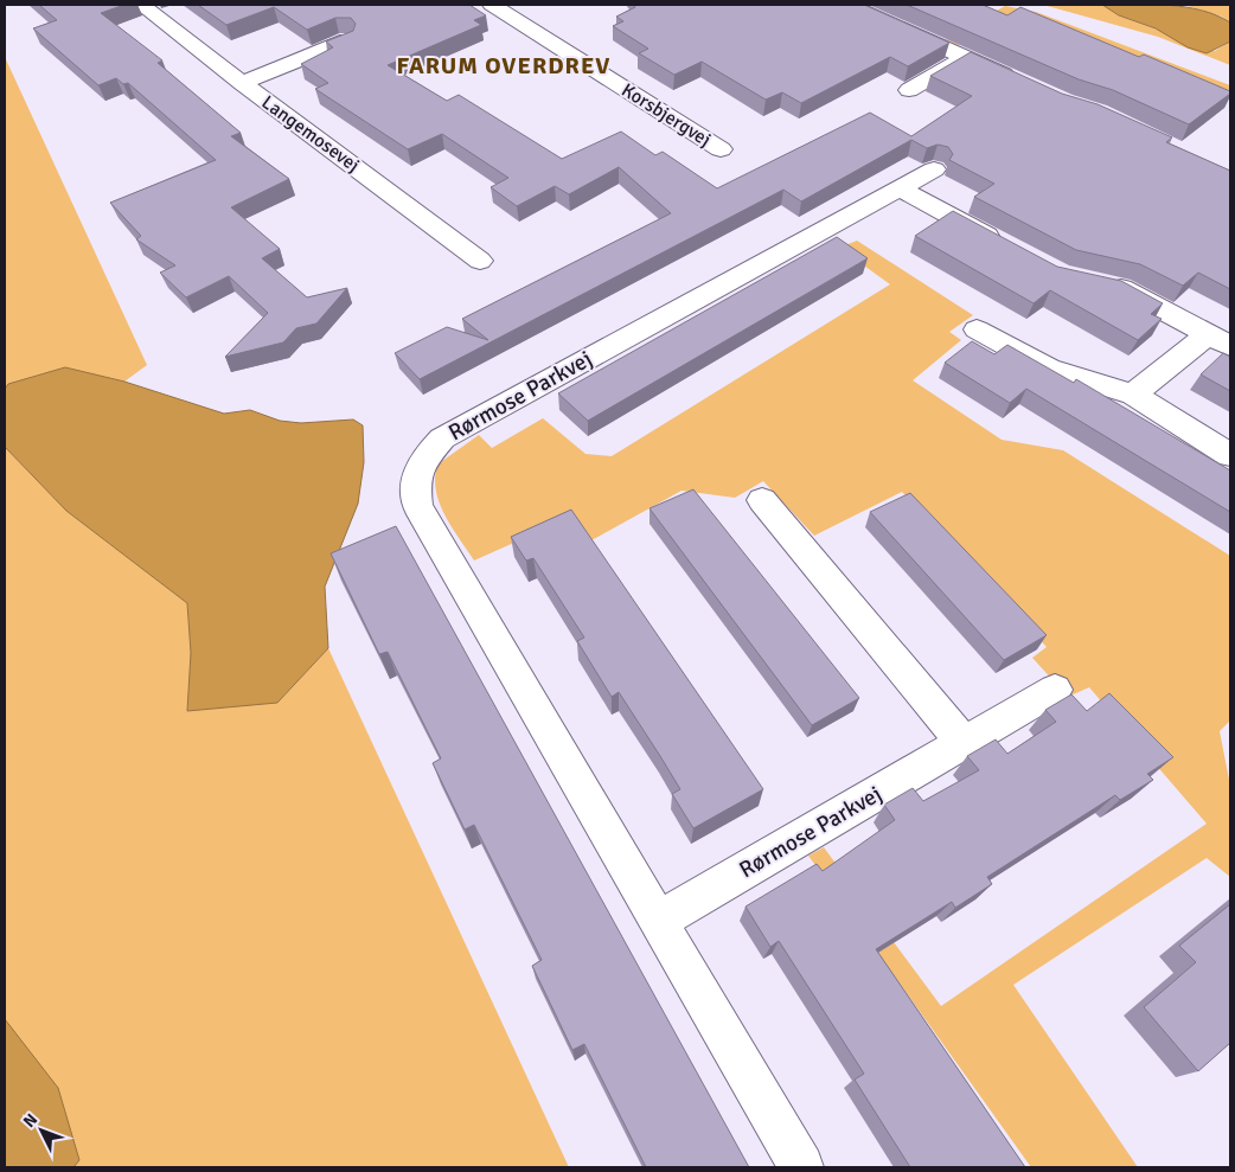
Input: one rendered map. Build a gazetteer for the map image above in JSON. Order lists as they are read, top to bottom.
{
  "streets": {
    "street": ["Korsbjergvej", "Langemosevej", "Rørmose Parkvej"]
  },
  "districts": ["FARUM OVERDREV"],
  "north": "top left"
}
